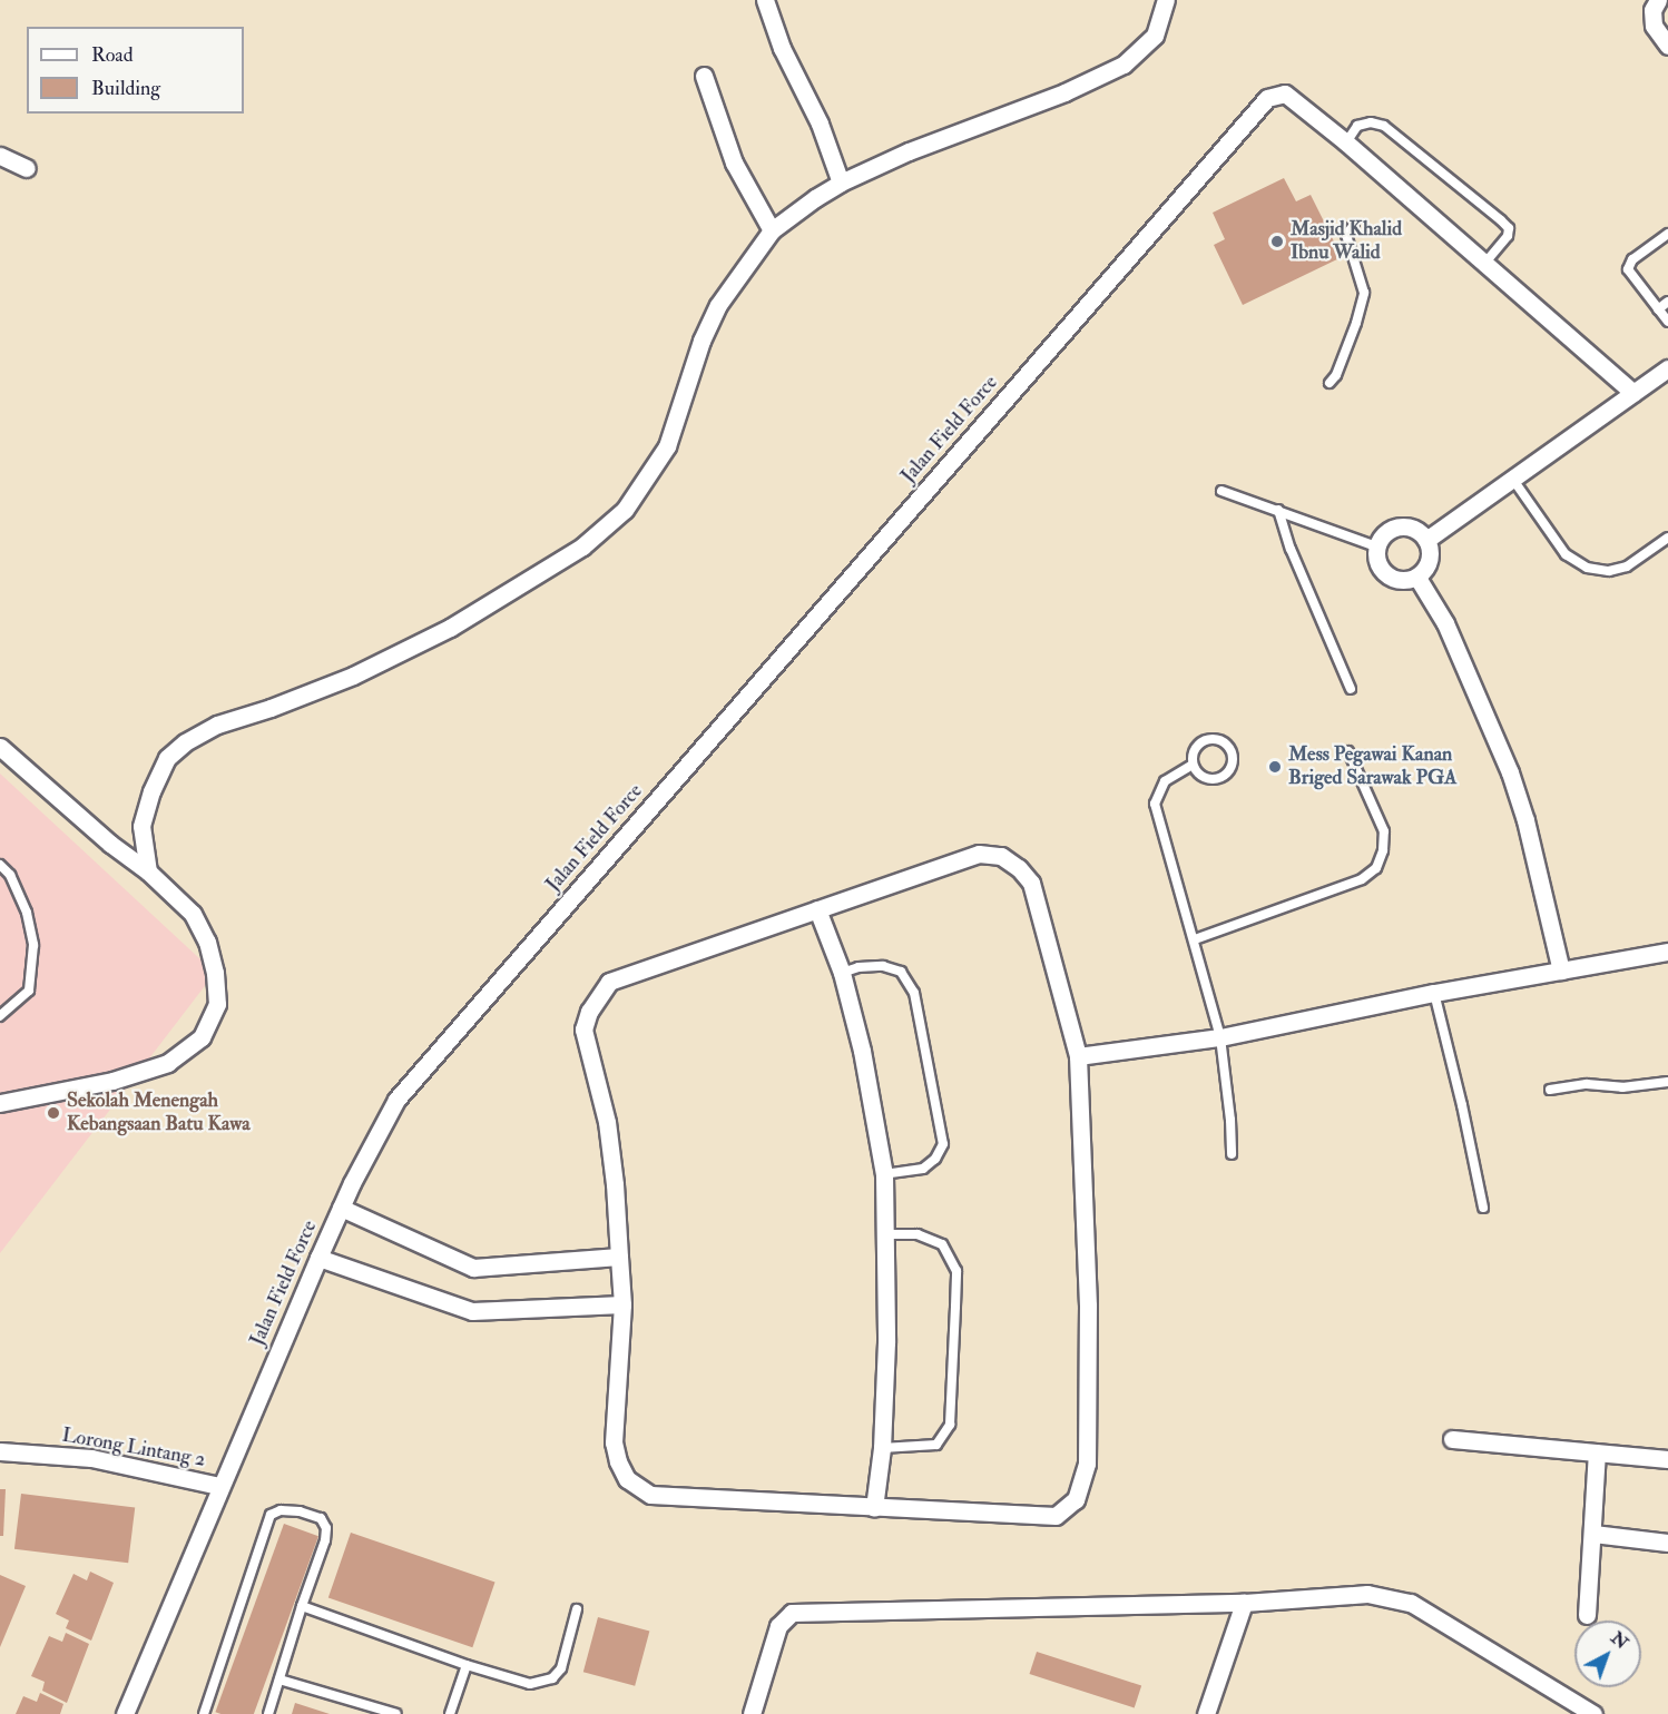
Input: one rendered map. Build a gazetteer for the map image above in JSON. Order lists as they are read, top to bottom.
{
  "streets": {
    "street": ["Jalan Field Force", "Lorong Lintang 2"]
  },
  "crossings": [
    ["Jalan Field Force", "Lorong Lintang 2"]
  ],
  "places": ["Masjid Khalid Ibnu Walid", "Mess Pegawai Kanan Briged Sarawak PGA", "Sekolah Menengah Kebangsaan Batu Kawa"],
  "legend": ["Road", "Building"],
  "north": "top right"
}
